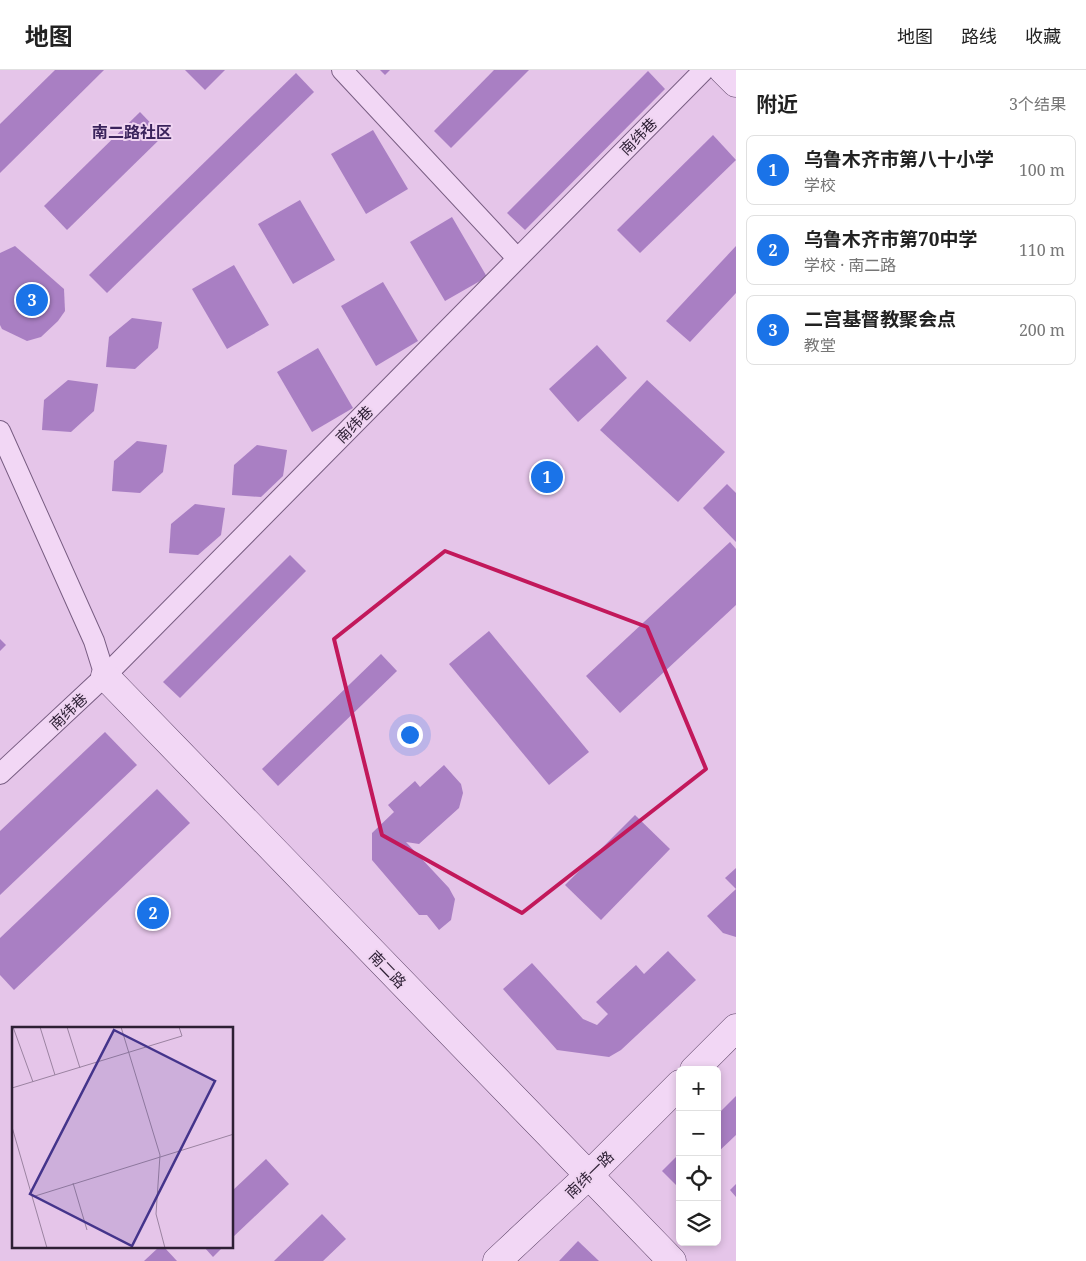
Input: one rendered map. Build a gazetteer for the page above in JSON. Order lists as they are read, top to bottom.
{
  "streets": {
    "street": ["南纬巷", "南二路", "南纬一路"]
  },
  "crossings": [
    ["南纬巷", "南二路"],
    ["南二路", "南纬一路"]
  ],
  "districts": ["南二路社区"],
  "page": {
    "header": "地图",
    "nav": ["地图", "路线", "收藏"],
    "heading": ["附近", "3个结果"],
    "list": [
      {
        "mark": "1",
        "name": "乌鲁木齐市第八十小学",
        "note": "学校",
        "value": "100 m"
      },
      {
        "mark": "2",
        "name": "乌鲁木齐市第70中学",
        "note": "学校 · 南二路",
        "value": "110 m"
      },
      {
        "mark": "3",
        "name": "二宫基督教聚会点",
        "note": "教堂",
        "value": "200 m"
      }
    ],
    "pins": ["3", "1", "2"],
    "map_buttons": ["+", "−"]
  }
}
